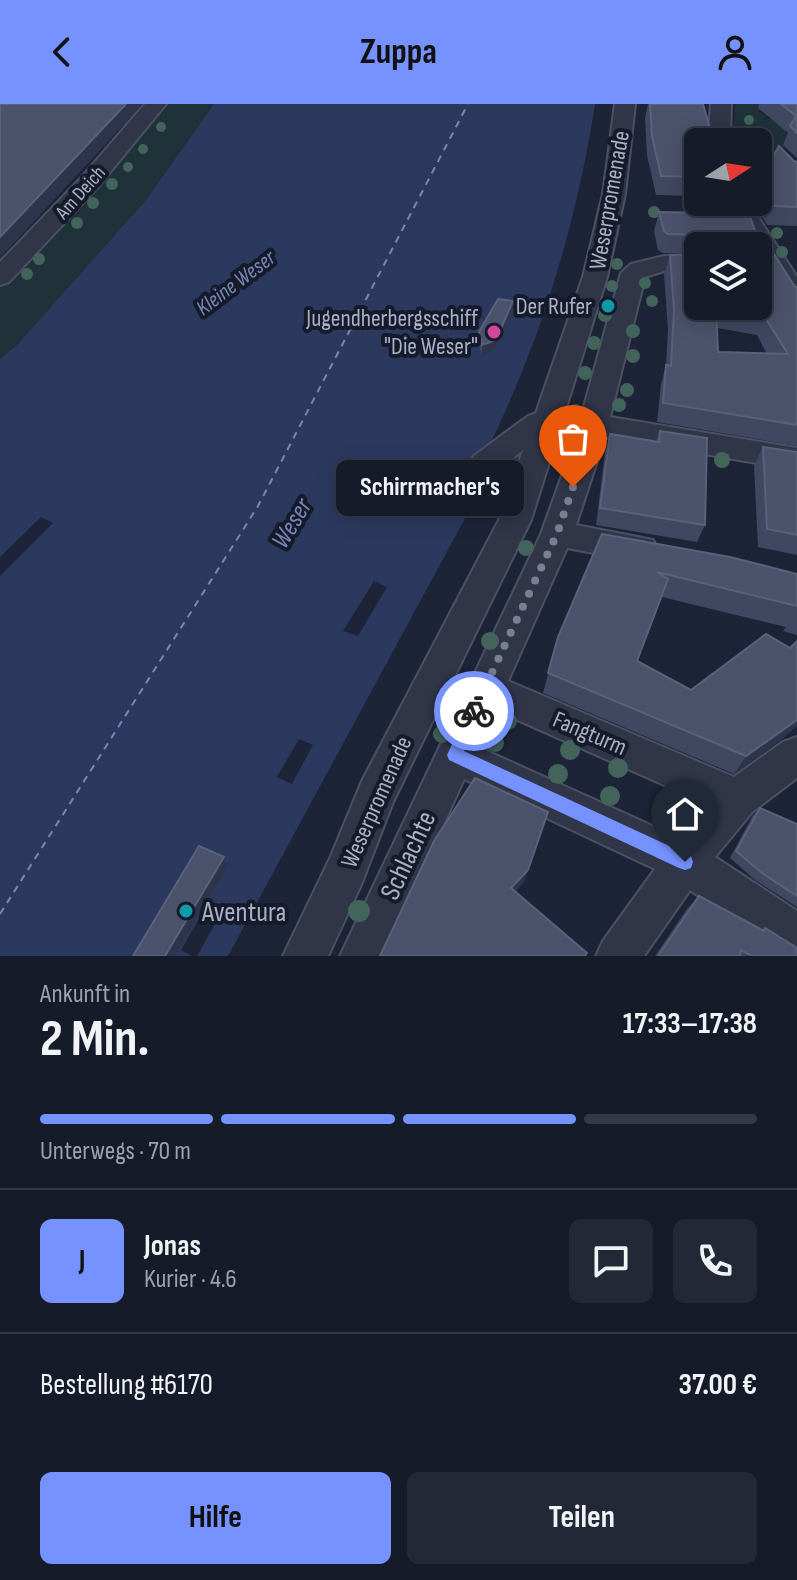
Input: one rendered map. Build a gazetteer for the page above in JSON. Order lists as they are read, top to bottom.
{
  "streets": {
    "street": [
      "Am Deich",
      "Weserpromenade",
      "Fangturm",
      "Schlachte"
    ]
  },
  "crossings": [
    ["Fangturm", "Schlachte"]
  ],
  "water": ["Kleine Weser", "Weser"],
  "places": [
    "Der Rufer",
    "Jugendherbergsschiff \"Die Weser\"",
    "Schirrmacher's",
    "Aventura"
  ],
  "north": "right",
  "page": {
    "header": "Zuppa",
    "bubble": "Schirrmacher's",
    "heading": ["2 Min.", "Ankunft in", "17:33–17:38"],
    "panel": [
      "Jonas",
      "Kurier · 4.6",
      "Bestellung #6170",
      "37.00 €"
    ],
    "bar": "Unterwegs · 70 m",
    "round": "J",
    "buttons": ["Hilfe", "Teilen"]
  }
}
